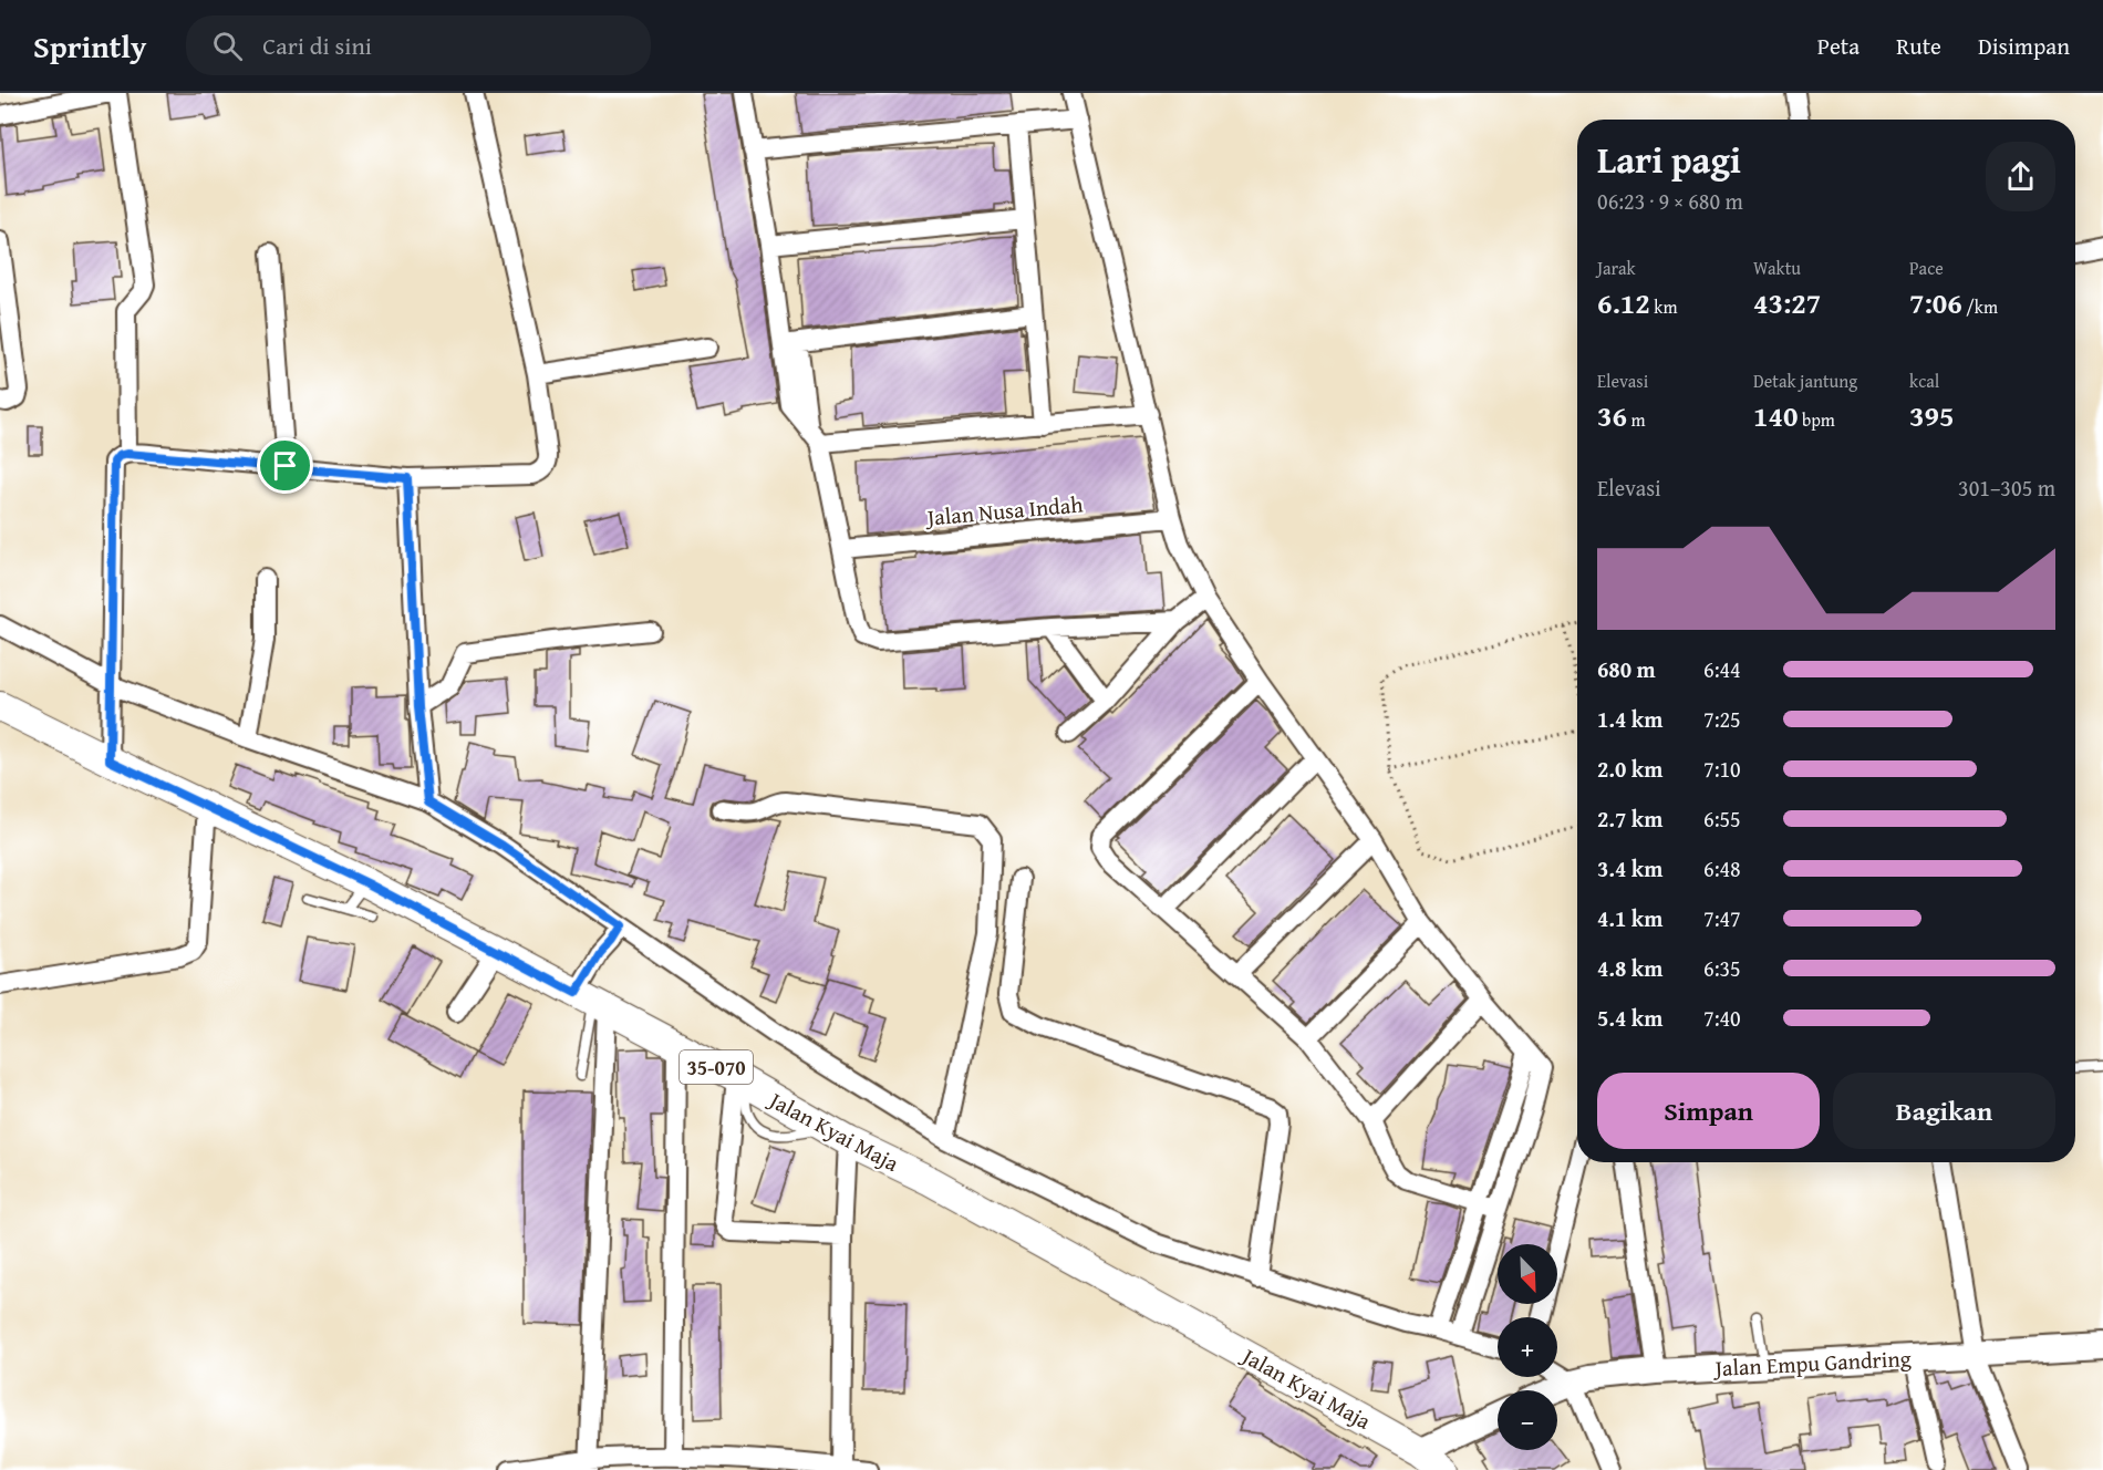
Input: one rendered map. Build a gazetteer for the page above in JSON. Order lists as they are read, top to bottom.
{
  "streets": {
    "main road": ["35-070", "Jalan Kyai Maja", "Jalan Empu Gandring"],
    "street": ["Jalan Nusa Indah"]
  },
  "north": "bottom right",
  "page": {
    "header": "Sprintly",
    "search": "Cari di sini",
    "nav": ["Peta", "Rute", "Disimpan"],
    "heading": ["Lari pagi", "06:23 · 9 × 680 m"],
    "stats": [
      ["Jarak", "6.12 km"],
      ["Waktu", "43:27"],
      ["Pace", "7:06 /km"],
      ["Elevasi", "36 m"],
      ["Detak jantung", "140 bpm"],
      ["kcal", "395"]
    ],
    "chart": ["Elevasi", "301–305 m"],
    "list": [
      {
        "name": "680 m",
        "note": "6:44"
      },
      {
        "name": "1.4 km",
        "note": "7:25"
      },
      {
        "name": "2.0 km",
        "note": "7:10"
      },
      {
        "name": "2.7 km",
        "note": "6:55"
      },
      {
        "name": "3.4 km",
        "note": "6:48"
      },
      {
        "name": "4.1 km",
        "note": "7:47"
      },
      {
        "name": "4.8 km",
        "note": "6:35"
      },
      {
        "name": "5.4 km",
        "note": "7:40"
      }
    ],
    "buttons": ["Simpan", "Bagikan"],
    "map_buttons": ["+", "−"]
  }
}
